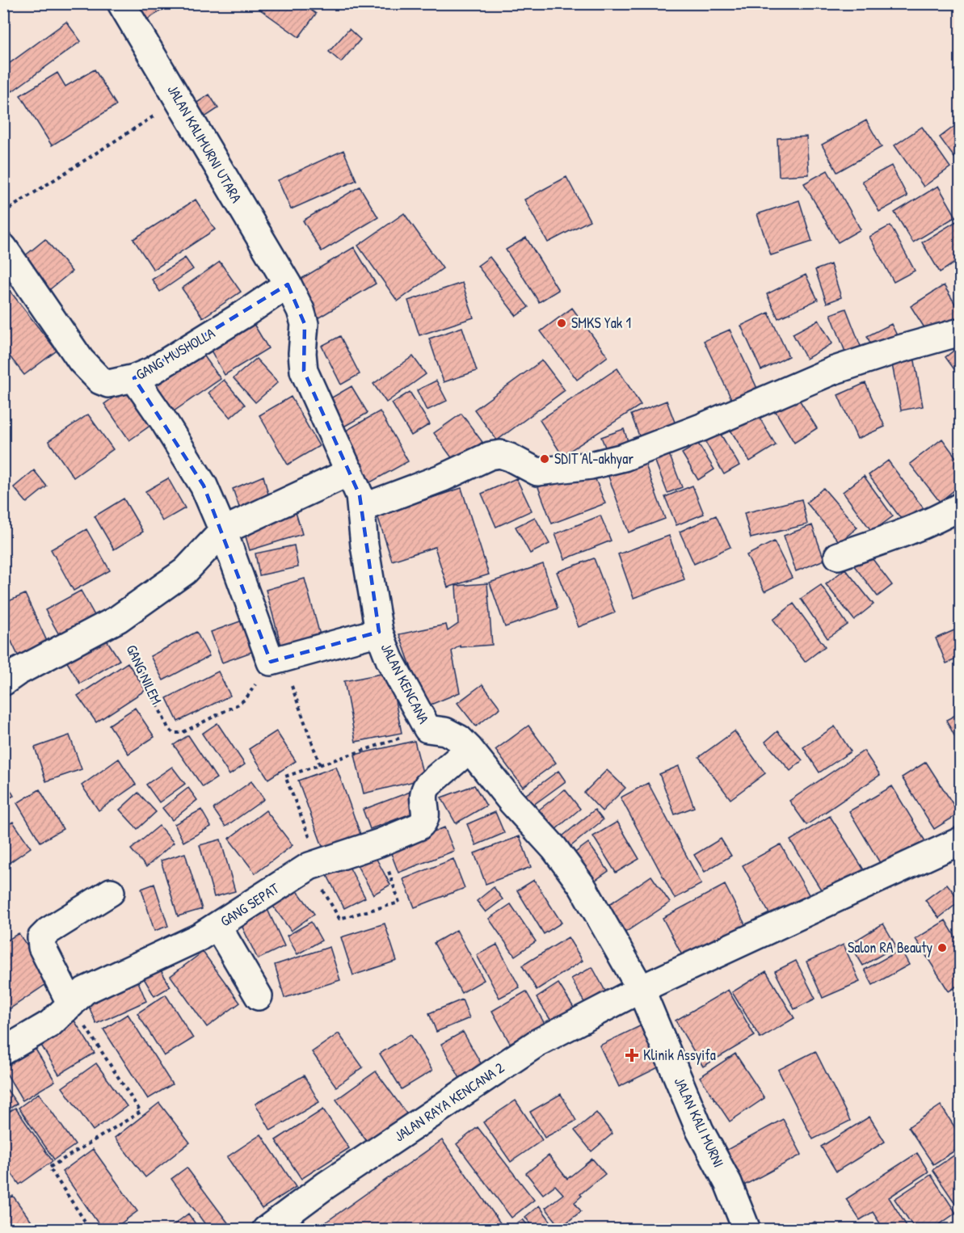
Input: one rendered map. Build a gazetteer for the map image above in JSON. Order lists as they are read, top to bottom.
{
  "streets": {
    "street": [
      "JALAN KALIMURNI UTARA",
      "GANG MUSHOLLA",
      "JALAN KENCANA",
      "GANG SEPAT",
      "JALAN RAYA KENCANA 2",
      "JALAN KALI MURNI"
    ],
    "path": ["GANG NILEM"]
  },
  "crossings": [
    ["JALAN KALIMURNI UTARA", "GANG MUSHOLLA"],
    ["JALAN KALIMURNI UTARA", "JALAN KENCANA"],
    ["GANG MUSHOLLA", "JALAN KENCANA"],
    ["JALAN KENCANA", "GANG SEPAT"],
    ["JALAN KENCANA", "JALAN RAYA KENCANA 2"],
    ["JALAN KENCANA", "JALAN KALI MURNI"],
    ["JALAN RAYA KENCANA 2", "JALAN KALI MURNI"]
  ],
  "places": {
    "other": ["SMKS Yak 1", "SDIT Al-akhyar", "Salon RA Beauty"],
    "health": ["Klinik Assyifa"]
  }
}
